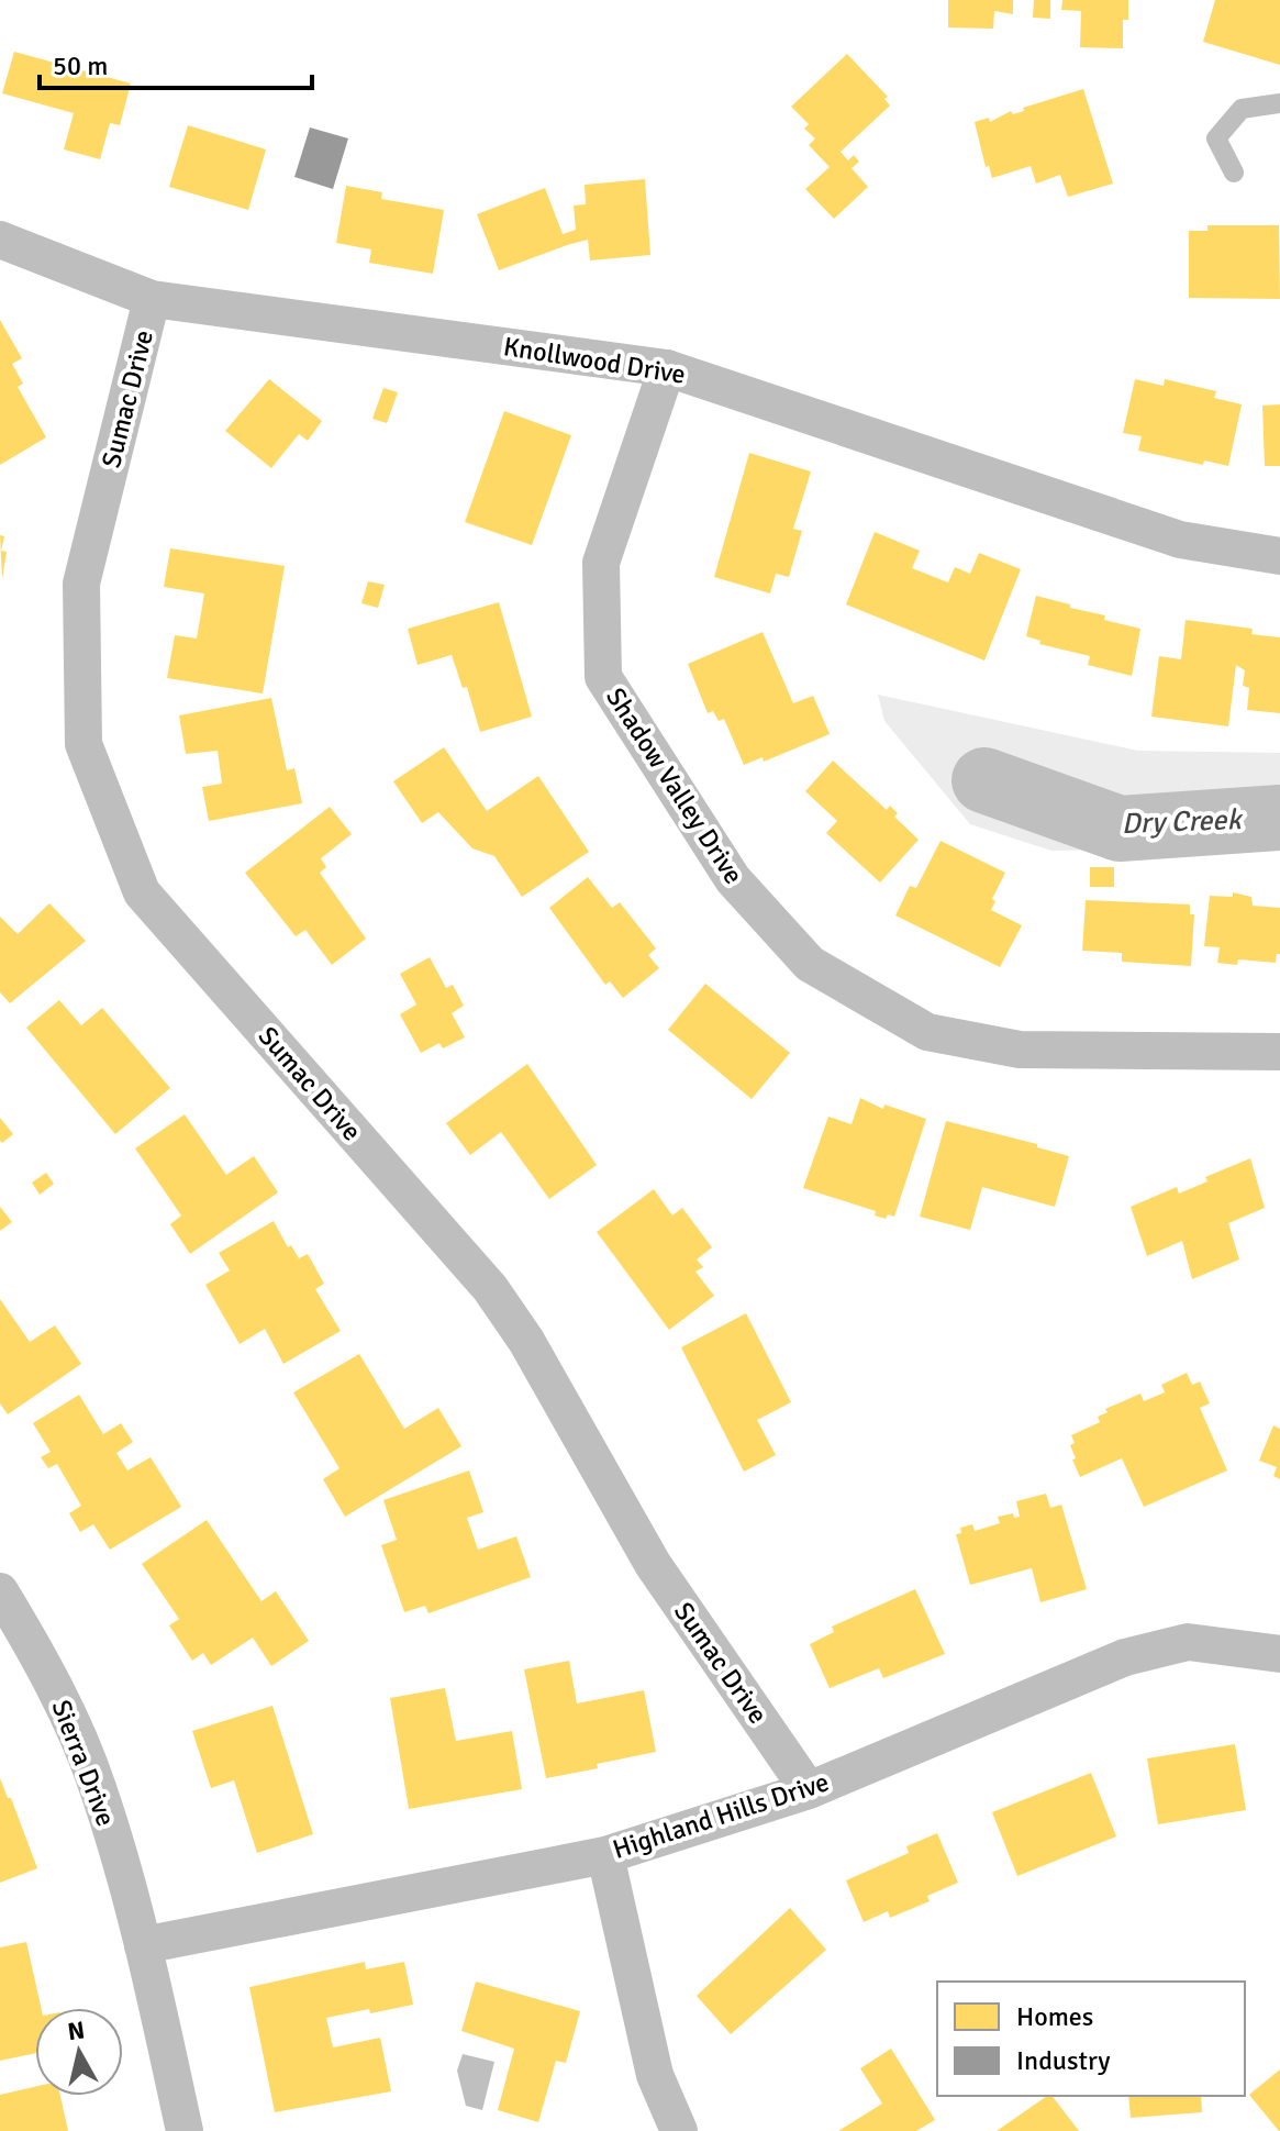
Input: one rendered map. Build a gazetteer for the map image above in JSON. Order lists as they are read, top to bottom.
{
  "streets": {
    "street": [
      "Knollwood Drive",
      "Sumac Drive",
      "Shadow Valley Drive",
      "Sierra Drive",
      "Highland Hills Drive"
    ]
  },
  "crossings": [
    ["Knollwood Drive", "Sumac Drive"],
    ["Knollwood Drive", "Shadow Valley Drive"],
    ["Sumac Drive", "Highland Hills Drive"],
    ["Sierra Drive", "Highland Hills Drive"]
  ],
  "water": ["Dry Creek"],
  "legend": ["Homes", "Industry"],
  "scale_bar": "50 m",
  "north": "top"
}
